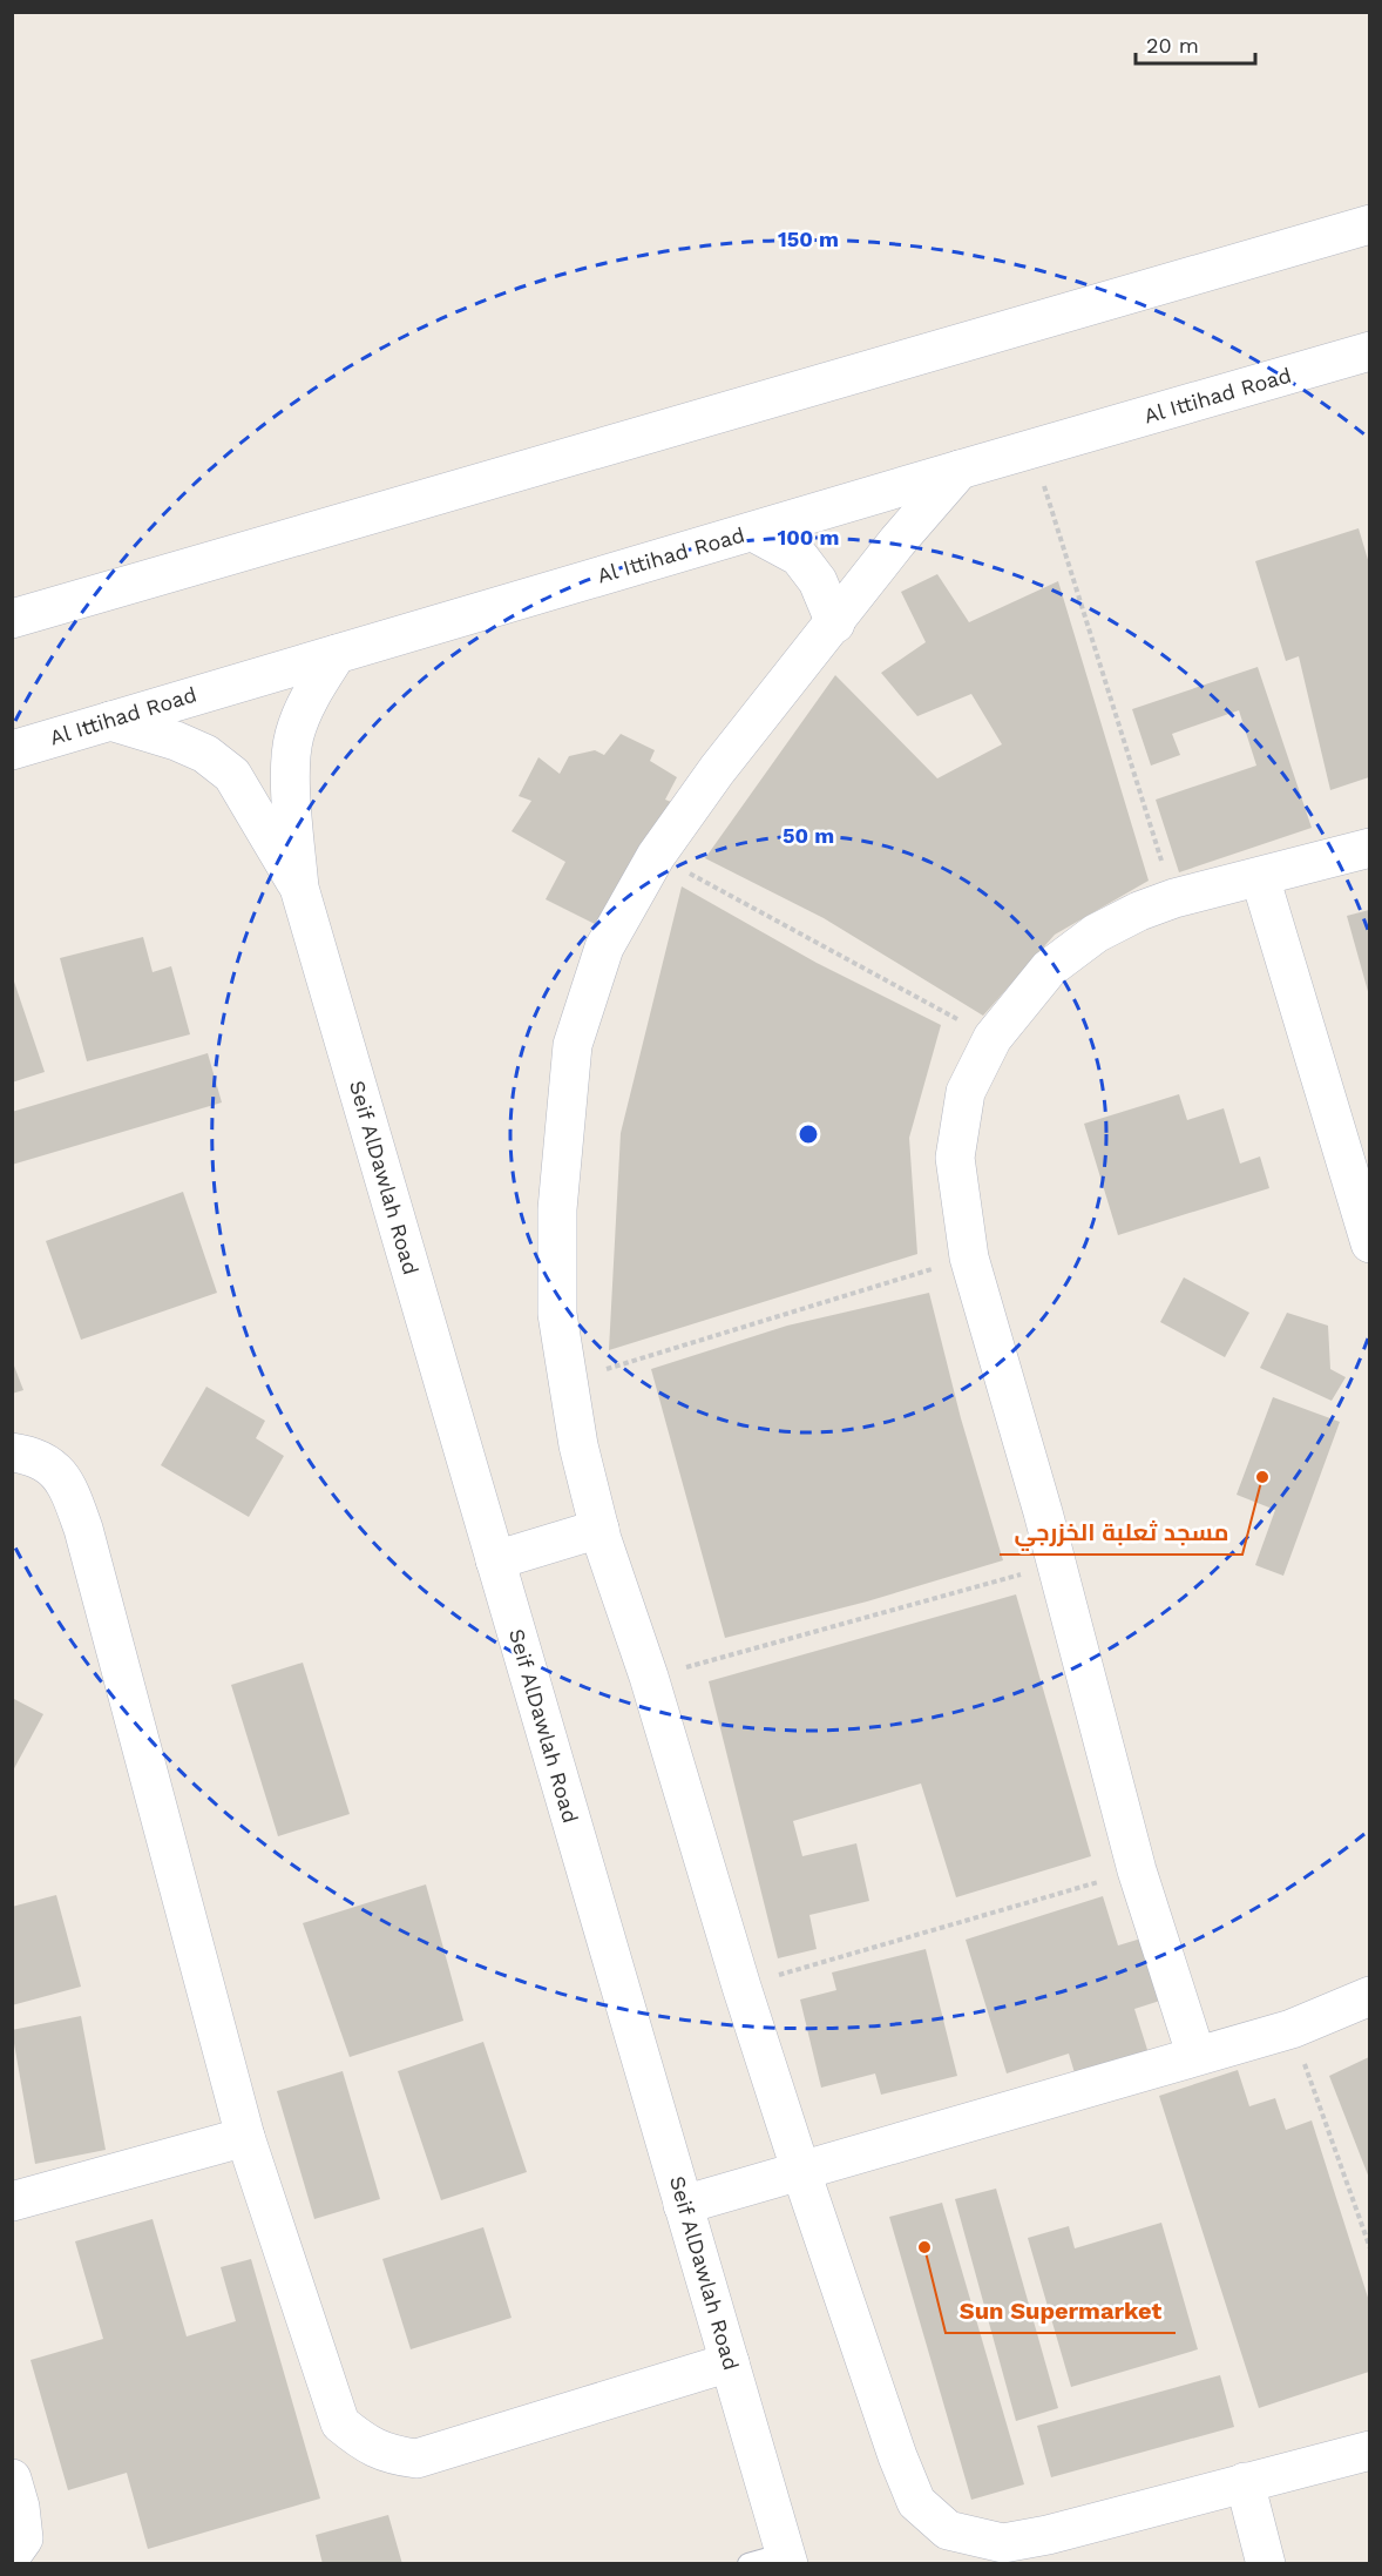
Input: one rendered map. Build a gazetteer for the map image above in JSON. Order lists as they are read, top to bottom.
{
  "streets": {
    "street": ["Al Ittihad Road", "Seif AlDawlah Road"]
  },
  "crossings": [
    ["Al Ittihad Road", "Seif AlDawlah Road"]
  ],
  "places": ["مسجد ثعلبة الخزرجي", "Sun Supermarket"],
  "scale_bar": "20 m",
  "rings": ["150 m", "100 m", "50 m"]
}
